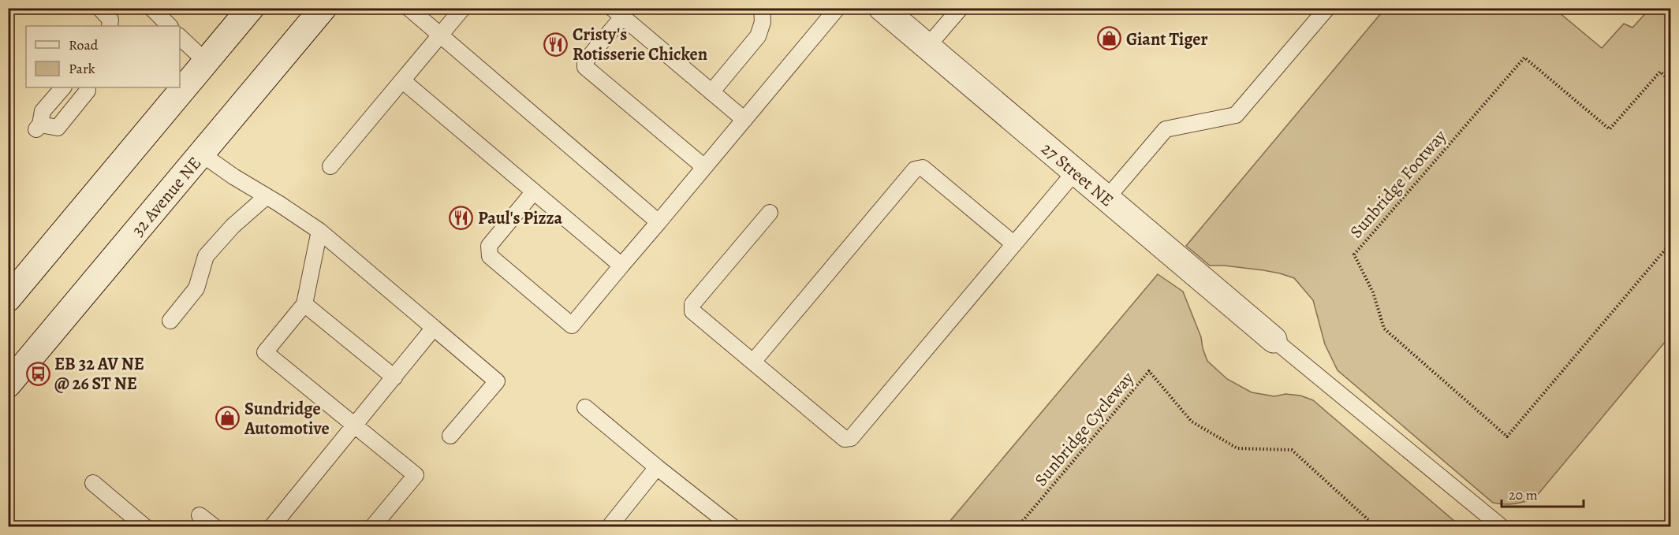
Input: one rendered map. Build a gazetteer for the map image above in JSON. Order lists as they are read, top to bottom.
{
  "streets": {
    "main road": ["27 Street NE", "32 Avenue NE"],
    "path": ["Sunbridge Footway", "Sunbridge Cycleway"]
  },
  "places": {
    "shop": ["Giant Tiger", "Sundridge Automotive"],
    "restaurant": ["Cristy's Rotisserie Chicken", "Paul's Pizza"],
    "bus stop": ["EB 32 AV NE @ 26 ST NE"]
  },
  "legend": ["Road", "Park"],
  "scale_bar": "20 m"
}
